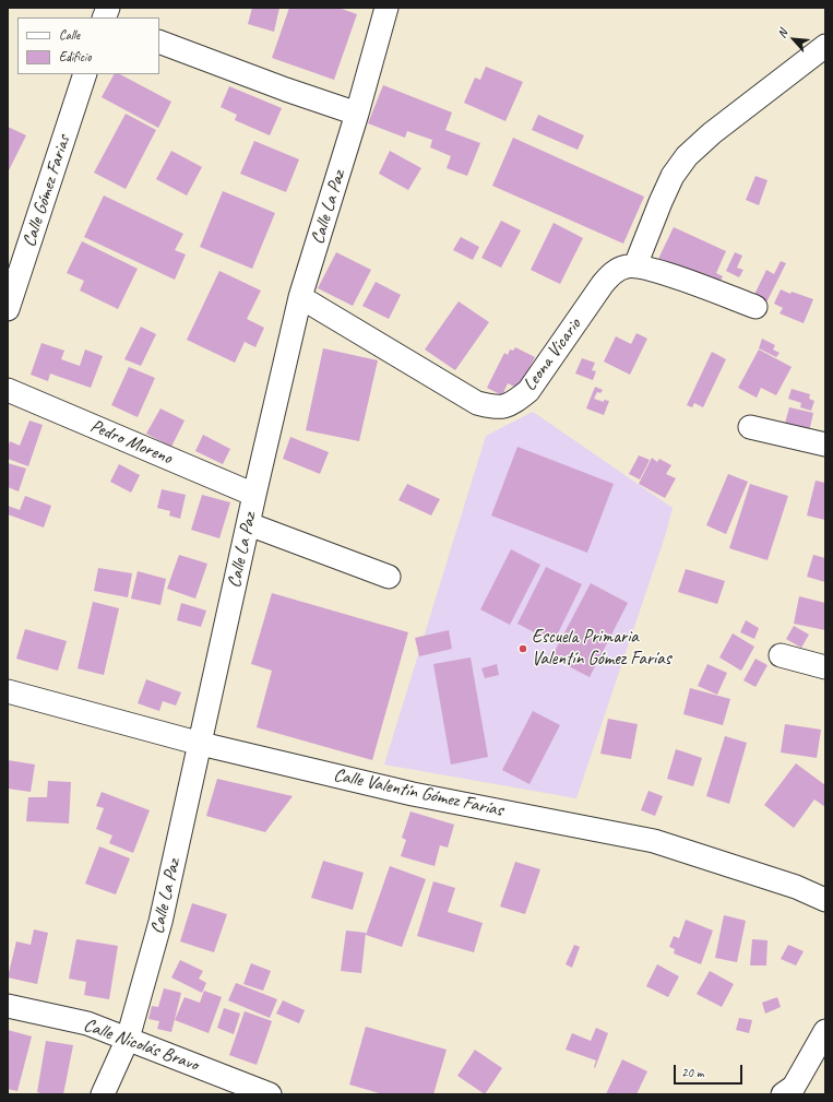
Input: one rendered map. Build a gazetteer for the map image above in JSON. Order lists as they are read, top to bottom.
{
  "streets": {
    "street": [
      "Calle Gómez Farias",
      "Calle La Paz",
      "Leona Vicario",
      "Pedro Moreno",
      "Calle Valentín Gómez Farías",
      "Calle Nicolás Bravo"
    ]
  },
  "crossings": [
    ["Calle La Paz", "Leona Vicario"],
    ["Calle La Paz", "Pedro Moreno"],
    ["Calle La Paz", "Calle Valentín Gómez Farías"],
    ["Calle La Paz", "Calle Nicolás Bravo"]
  ],
  "places": ["Escuela Primaria Valentín Gómez Farías"],
  "legend": ["Calle", "Edificio"],
  "scale_bar": "20 m",
  "north": "top left"
}
